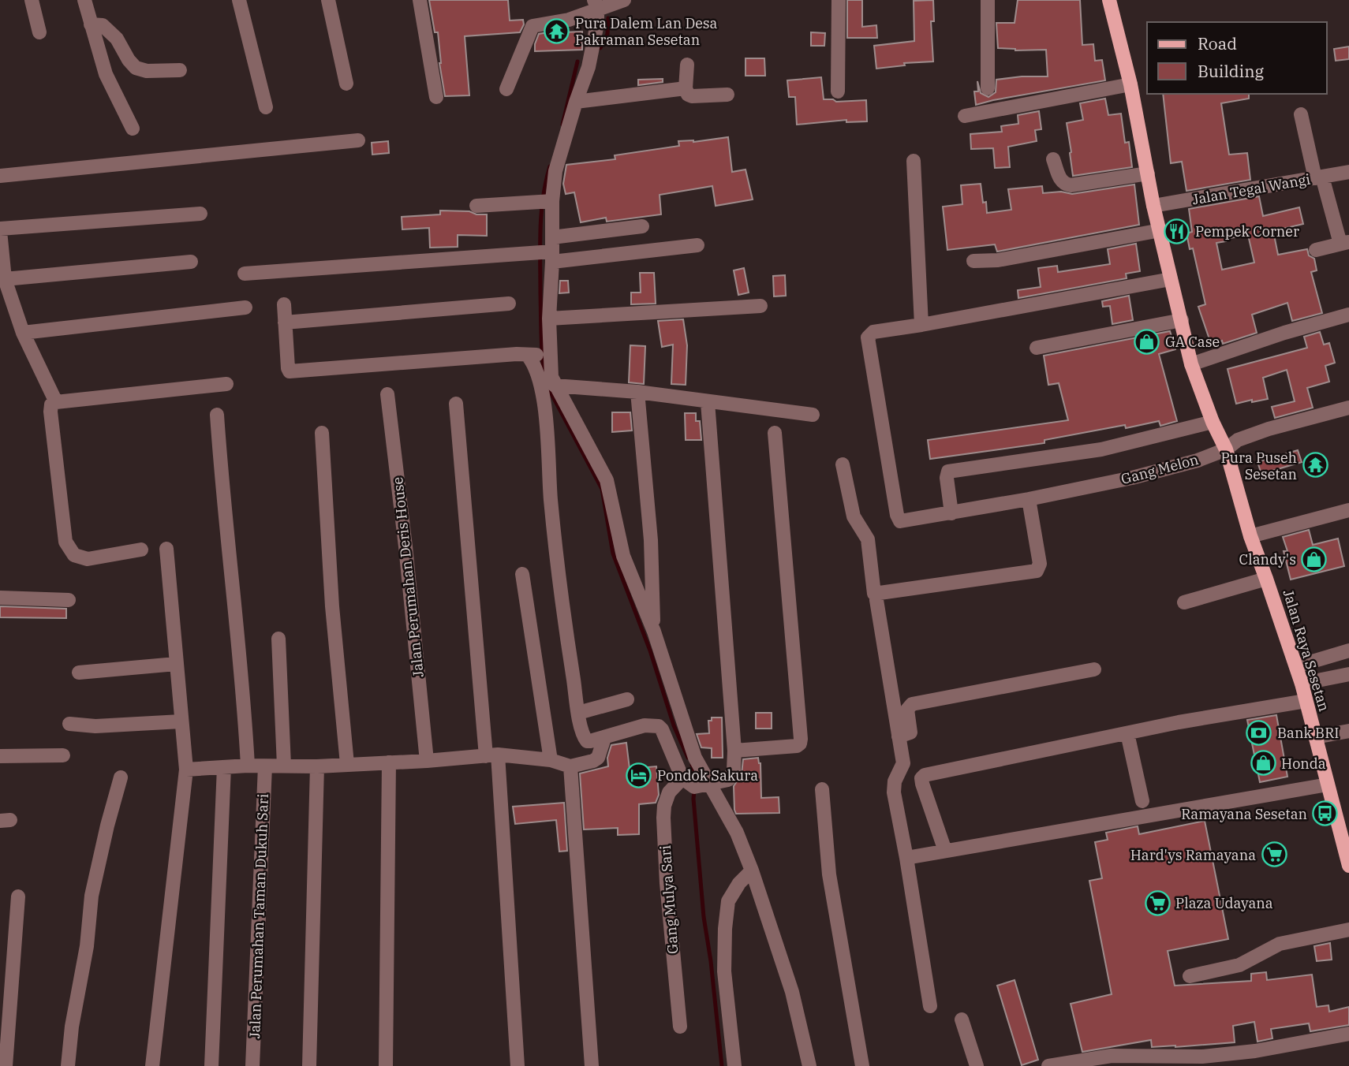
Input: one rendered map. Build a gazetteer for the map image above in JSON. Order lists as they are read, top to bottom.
{
  "streets": {
    "main road": ["Jalan Raya Sesetan"],
    "street": [
      "Jalan Tegal Wangi",
      "Gang Melon",
      "Jalan Perumahan Deris House",
      "Gang Mulya Sari",
      "Jalan Perumahan Taman Dukuh Sari"
    ]
  },
  "crossings": [
    ["Jalan Tegal Wangi", "Jalan Raya Sesetan"],
    ["Gang Melon", "Jalan Raya Sesetan"]
  ],
  "places": {
    "temple": ["Pura Dalem Lan Desa Pakraman Sesetan", "Pura Puseh Sesetan"],
    "restaurant": ["Pempek Corner"],
    "shop": ["GA Case", "Clandy's", "Honda"],
    "bank": ["Bank BRI"],
    "hotel": ["Pondok Sakura"],
    "bus stop": ["Ramayana Sesetan"],
    "supermarket": ["Hard'ys Ramayana", "Plaza Udayana"]
  },
  "legend": ["Road", "Building"]
}
